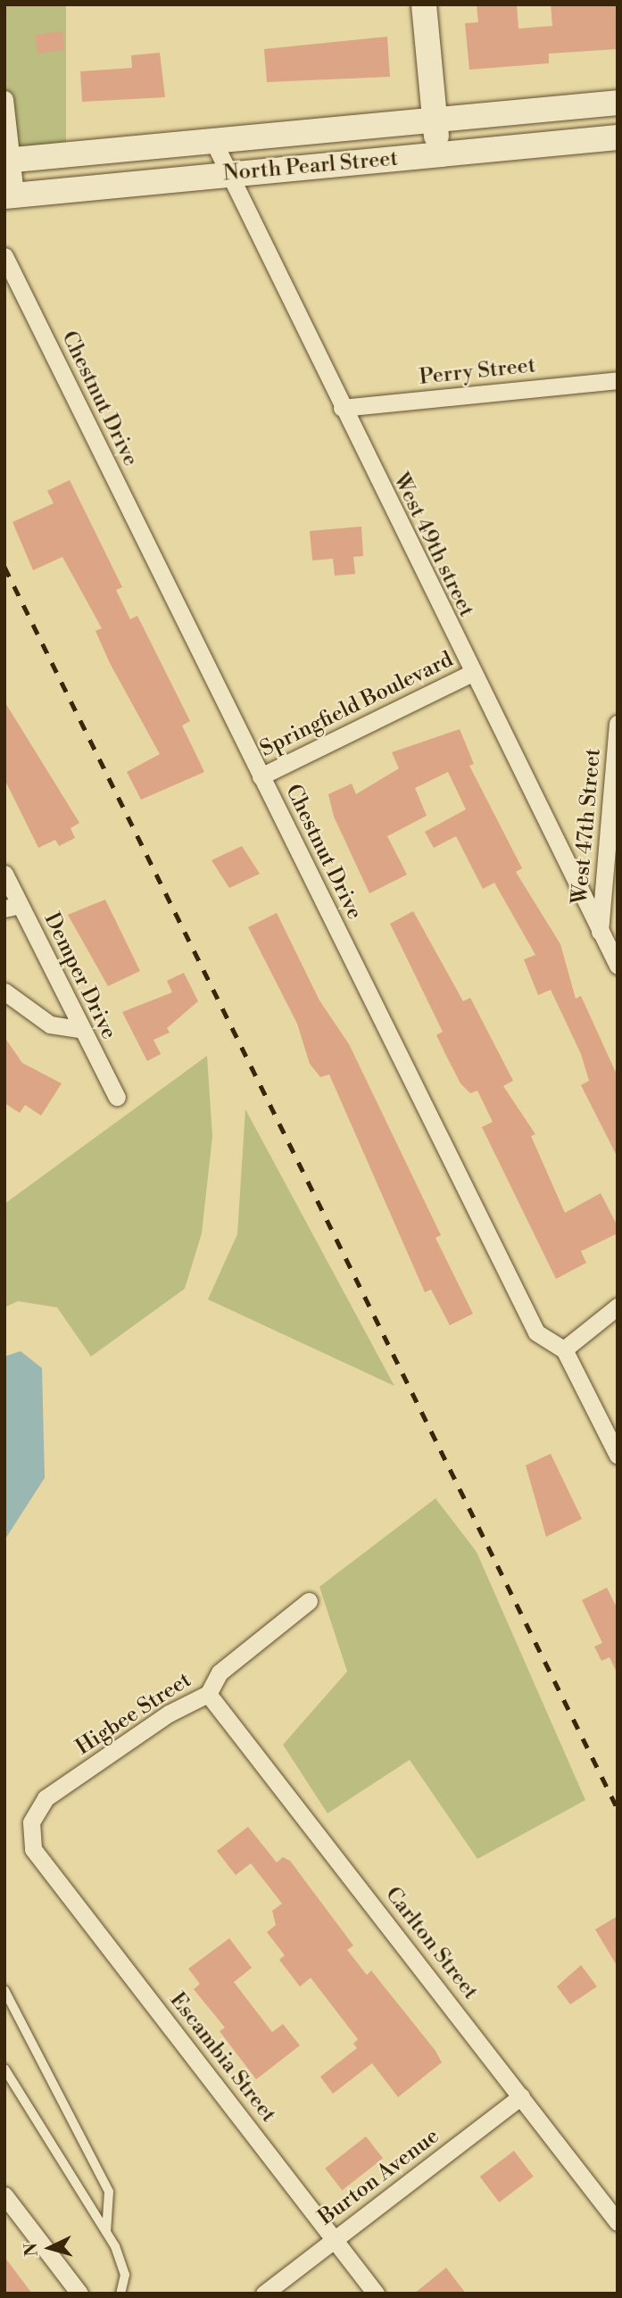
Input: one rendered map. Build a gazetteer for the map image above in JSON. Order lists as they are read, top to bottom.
{
  "streets": {
    "street": [
      "North Pearl Street",
      "Perry Street",
      "Chestnut Drive",
      "West 49th street",
      "Springfield Boulevard",
      "West 47th Street",
      "Demper Drive",
      "Higbee Street",
      "Carlton Street",
      "Escambia Street",
      "Burton Avenue"
    ]
  },
  "crossings": [
    ["North Pearl Street", "West 49th street"],
    ["Perry Street", "West 49th street"],
    ["Chestnut Drive", "Springfield Boulevard"],
    ["West 49th street", "Springfield Boulevard"],
    ["West 49th street", "West 47th Street"],
    ["Higbee Street", "Carlton Street"],
    ["Higbee Street", "Escambia Street"],
    ["Carlton Street", "Burton Avenue"],
    ["Escambia Street", "Burton Avenue"]
  ],
  "north": "left"
}
